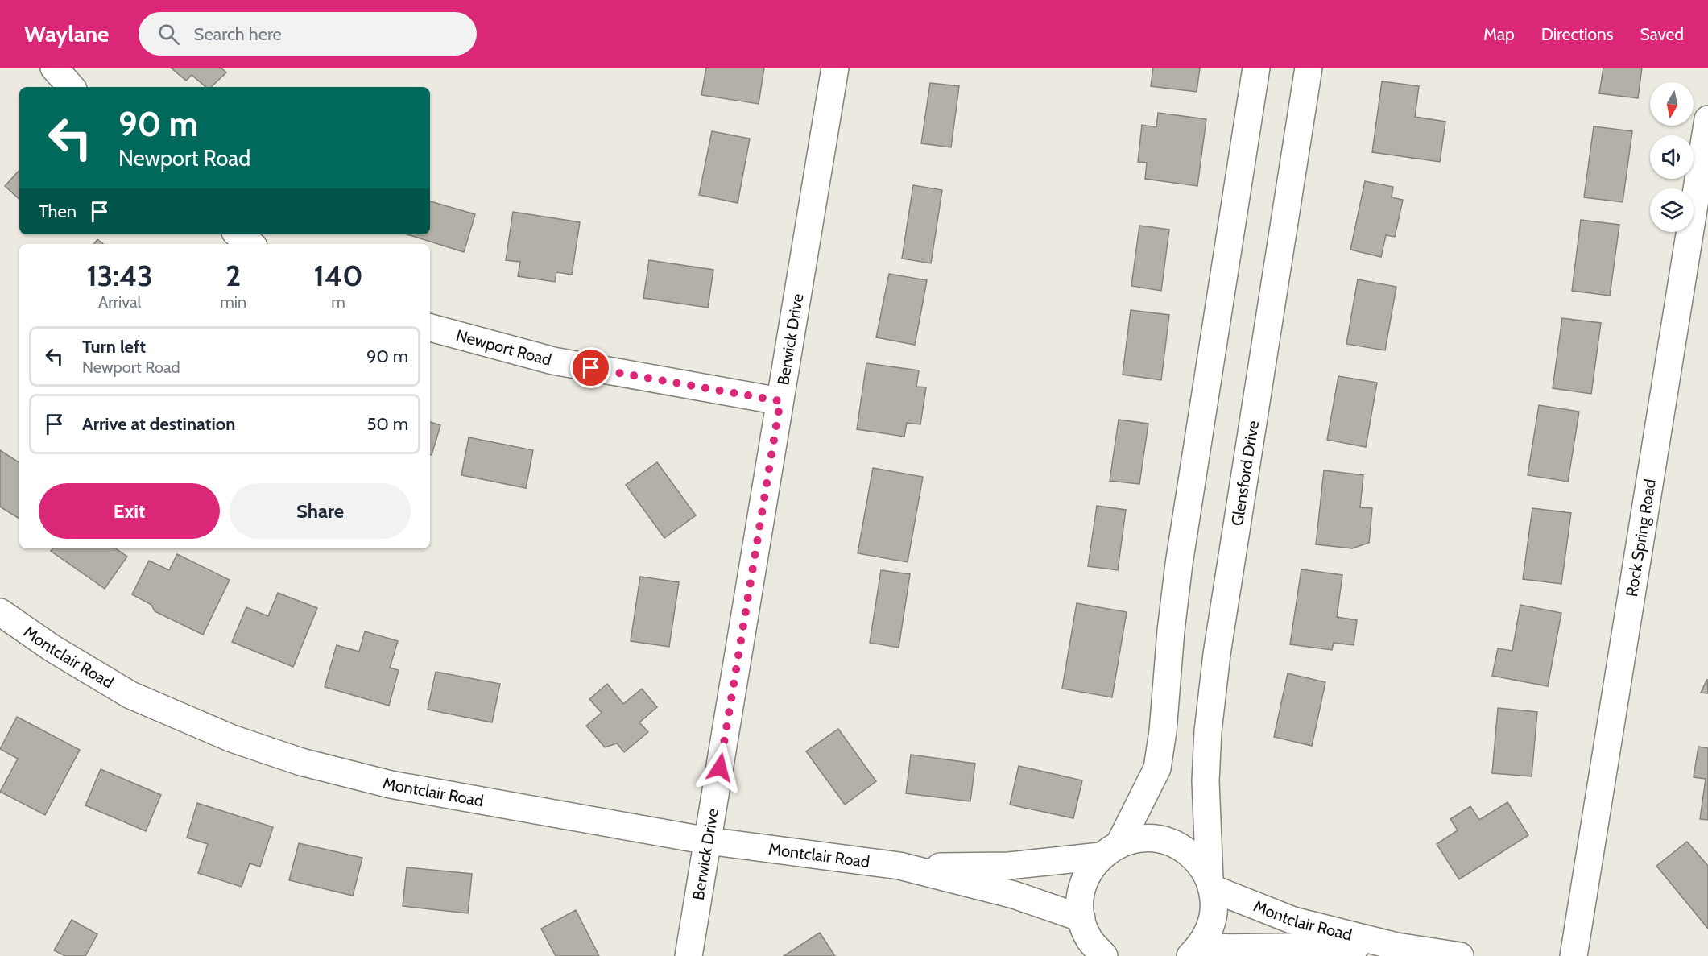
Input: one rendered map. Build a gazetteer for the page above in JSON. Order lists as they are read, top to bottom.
{
  "streets": {
    "street": [
      "Berwick Drive",
      "Newport Road",
      "Glensford Drive",
      "Rock Spring Road",
      "Montclair Road"
    ]
  },
  "crossings": [
    ["Berwick Drive", "Newport Road"],
    ["Berwick Drive", "Montclair Road"],
    ["Glensford Drive", "Montclair Road"]
  ],
  "north": "bottom",
  "page": {
    "header": "Waylane",
    "search": "Search here",
    "nav": ["Map", "Directions", "Saved"],
    "turn": ["90 m", "Newport Road"],
    "then": "Then",
    "eta": [
      "13:43",
      "Arrival",
      "2",
      "min",
      "140",
      "m"
    ],
    "list": [
      {
        "name": "Turn left",
        "note": "Newport Road",
        "value": "90 m"
      },
      {
        "name": "Arrive at destination",
        "value": "50 m"
      }
    ],
    "buttons": ["Exit", "Share"]
  }
}
